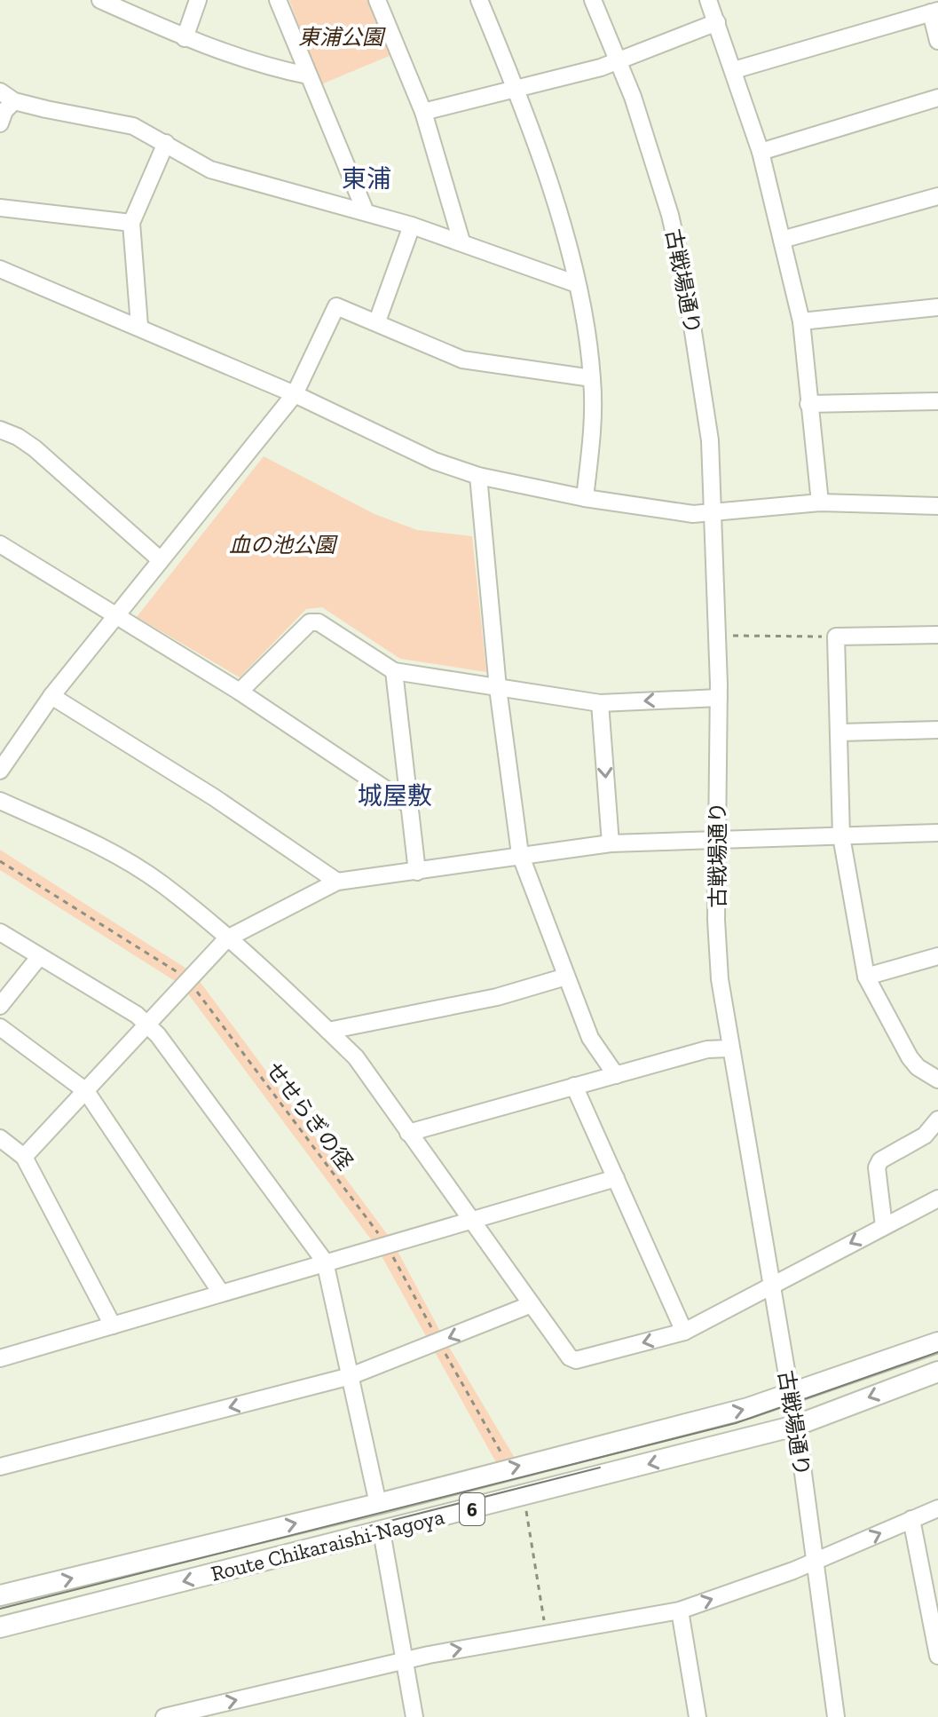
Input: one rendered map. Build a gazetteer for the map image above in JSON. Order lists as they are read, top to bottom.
{
  "streets": {
    "main road": ["6", "Route Chikaraishi-Nagoya"],
    "street": ["古戦場通り"],
    "path": ["せせらぎの径"]
  },
  "crossings": [
    ["古戦場通り", "Route Chikaraishi-Nagoya"],
    ["せせらぎの径", "Route Chikaraishi-Nagoya"]
  ],
  "districts": ["東浦", "城屋敷"],
  "parks": ["東浦公園", "血の池公園"]
}
